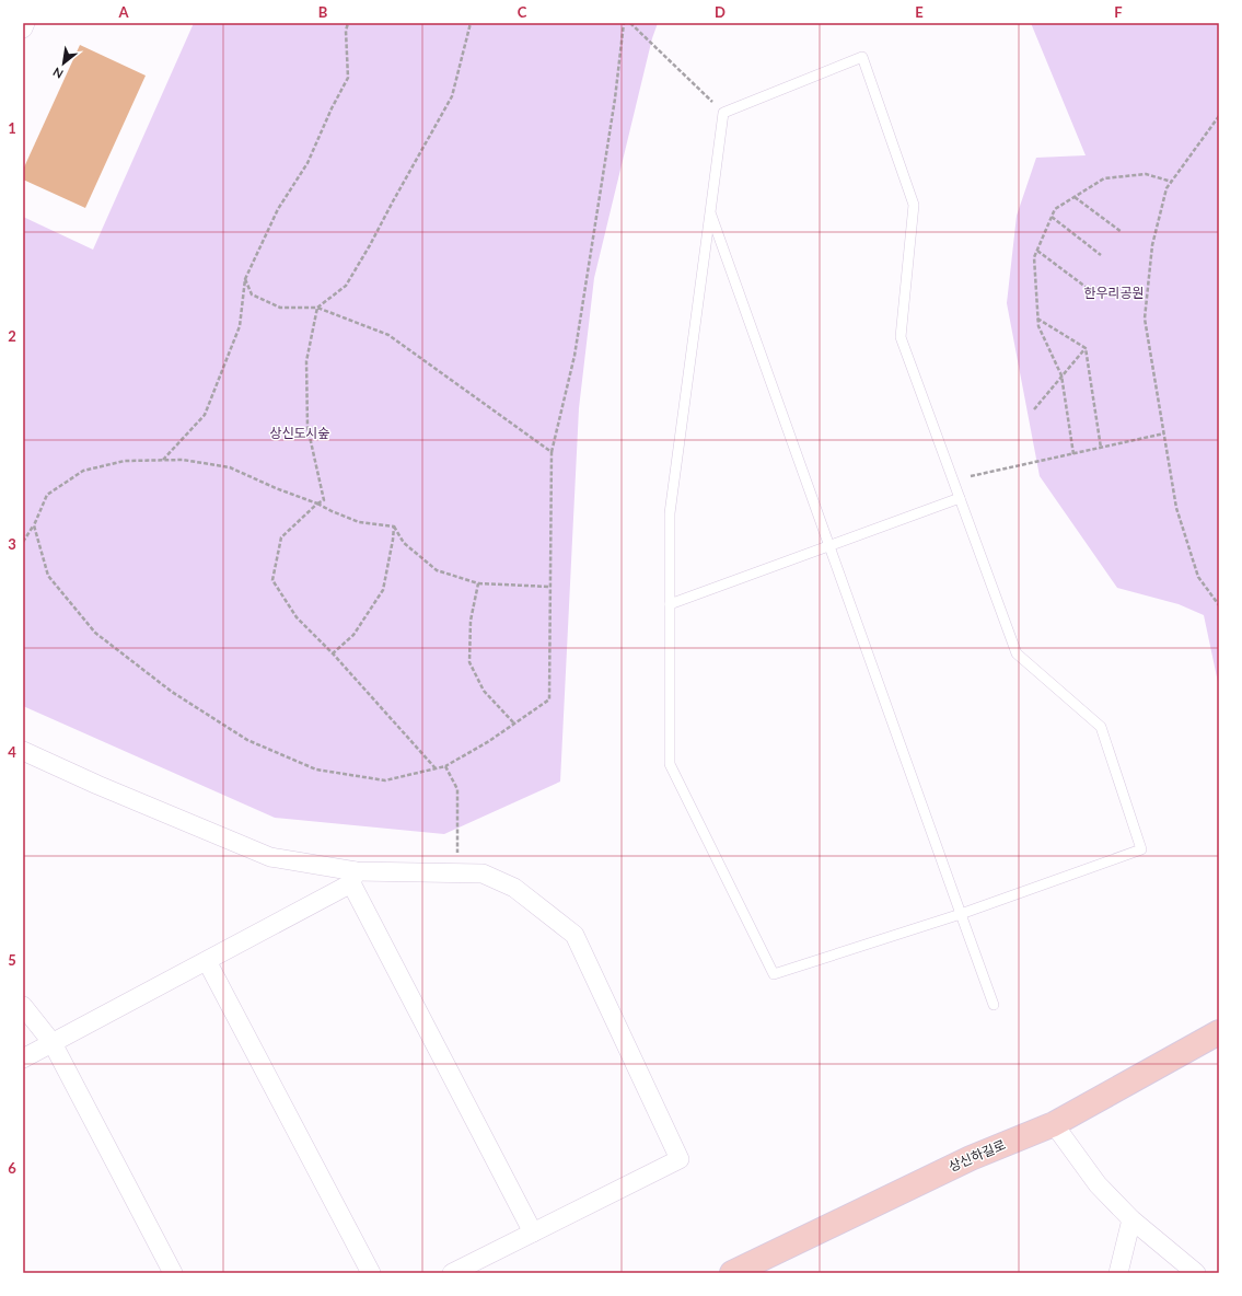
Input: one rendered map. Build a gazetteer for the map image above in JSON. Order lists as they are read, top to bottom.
{
  "streets": {
    "street": ["상신하길로"]
  },
  "parks": ["한우리공원", "상신도시숲"],
  "north": "bottom left",
  "grid": {
    "columns": [
      "A",
      "B",
      "C",
      "D",
      "E",
      "F"
    ],
    "rows": [
      "1",
      "2",
      "3",
      "4",
      "5",
      "6"
    ]
  }
}
